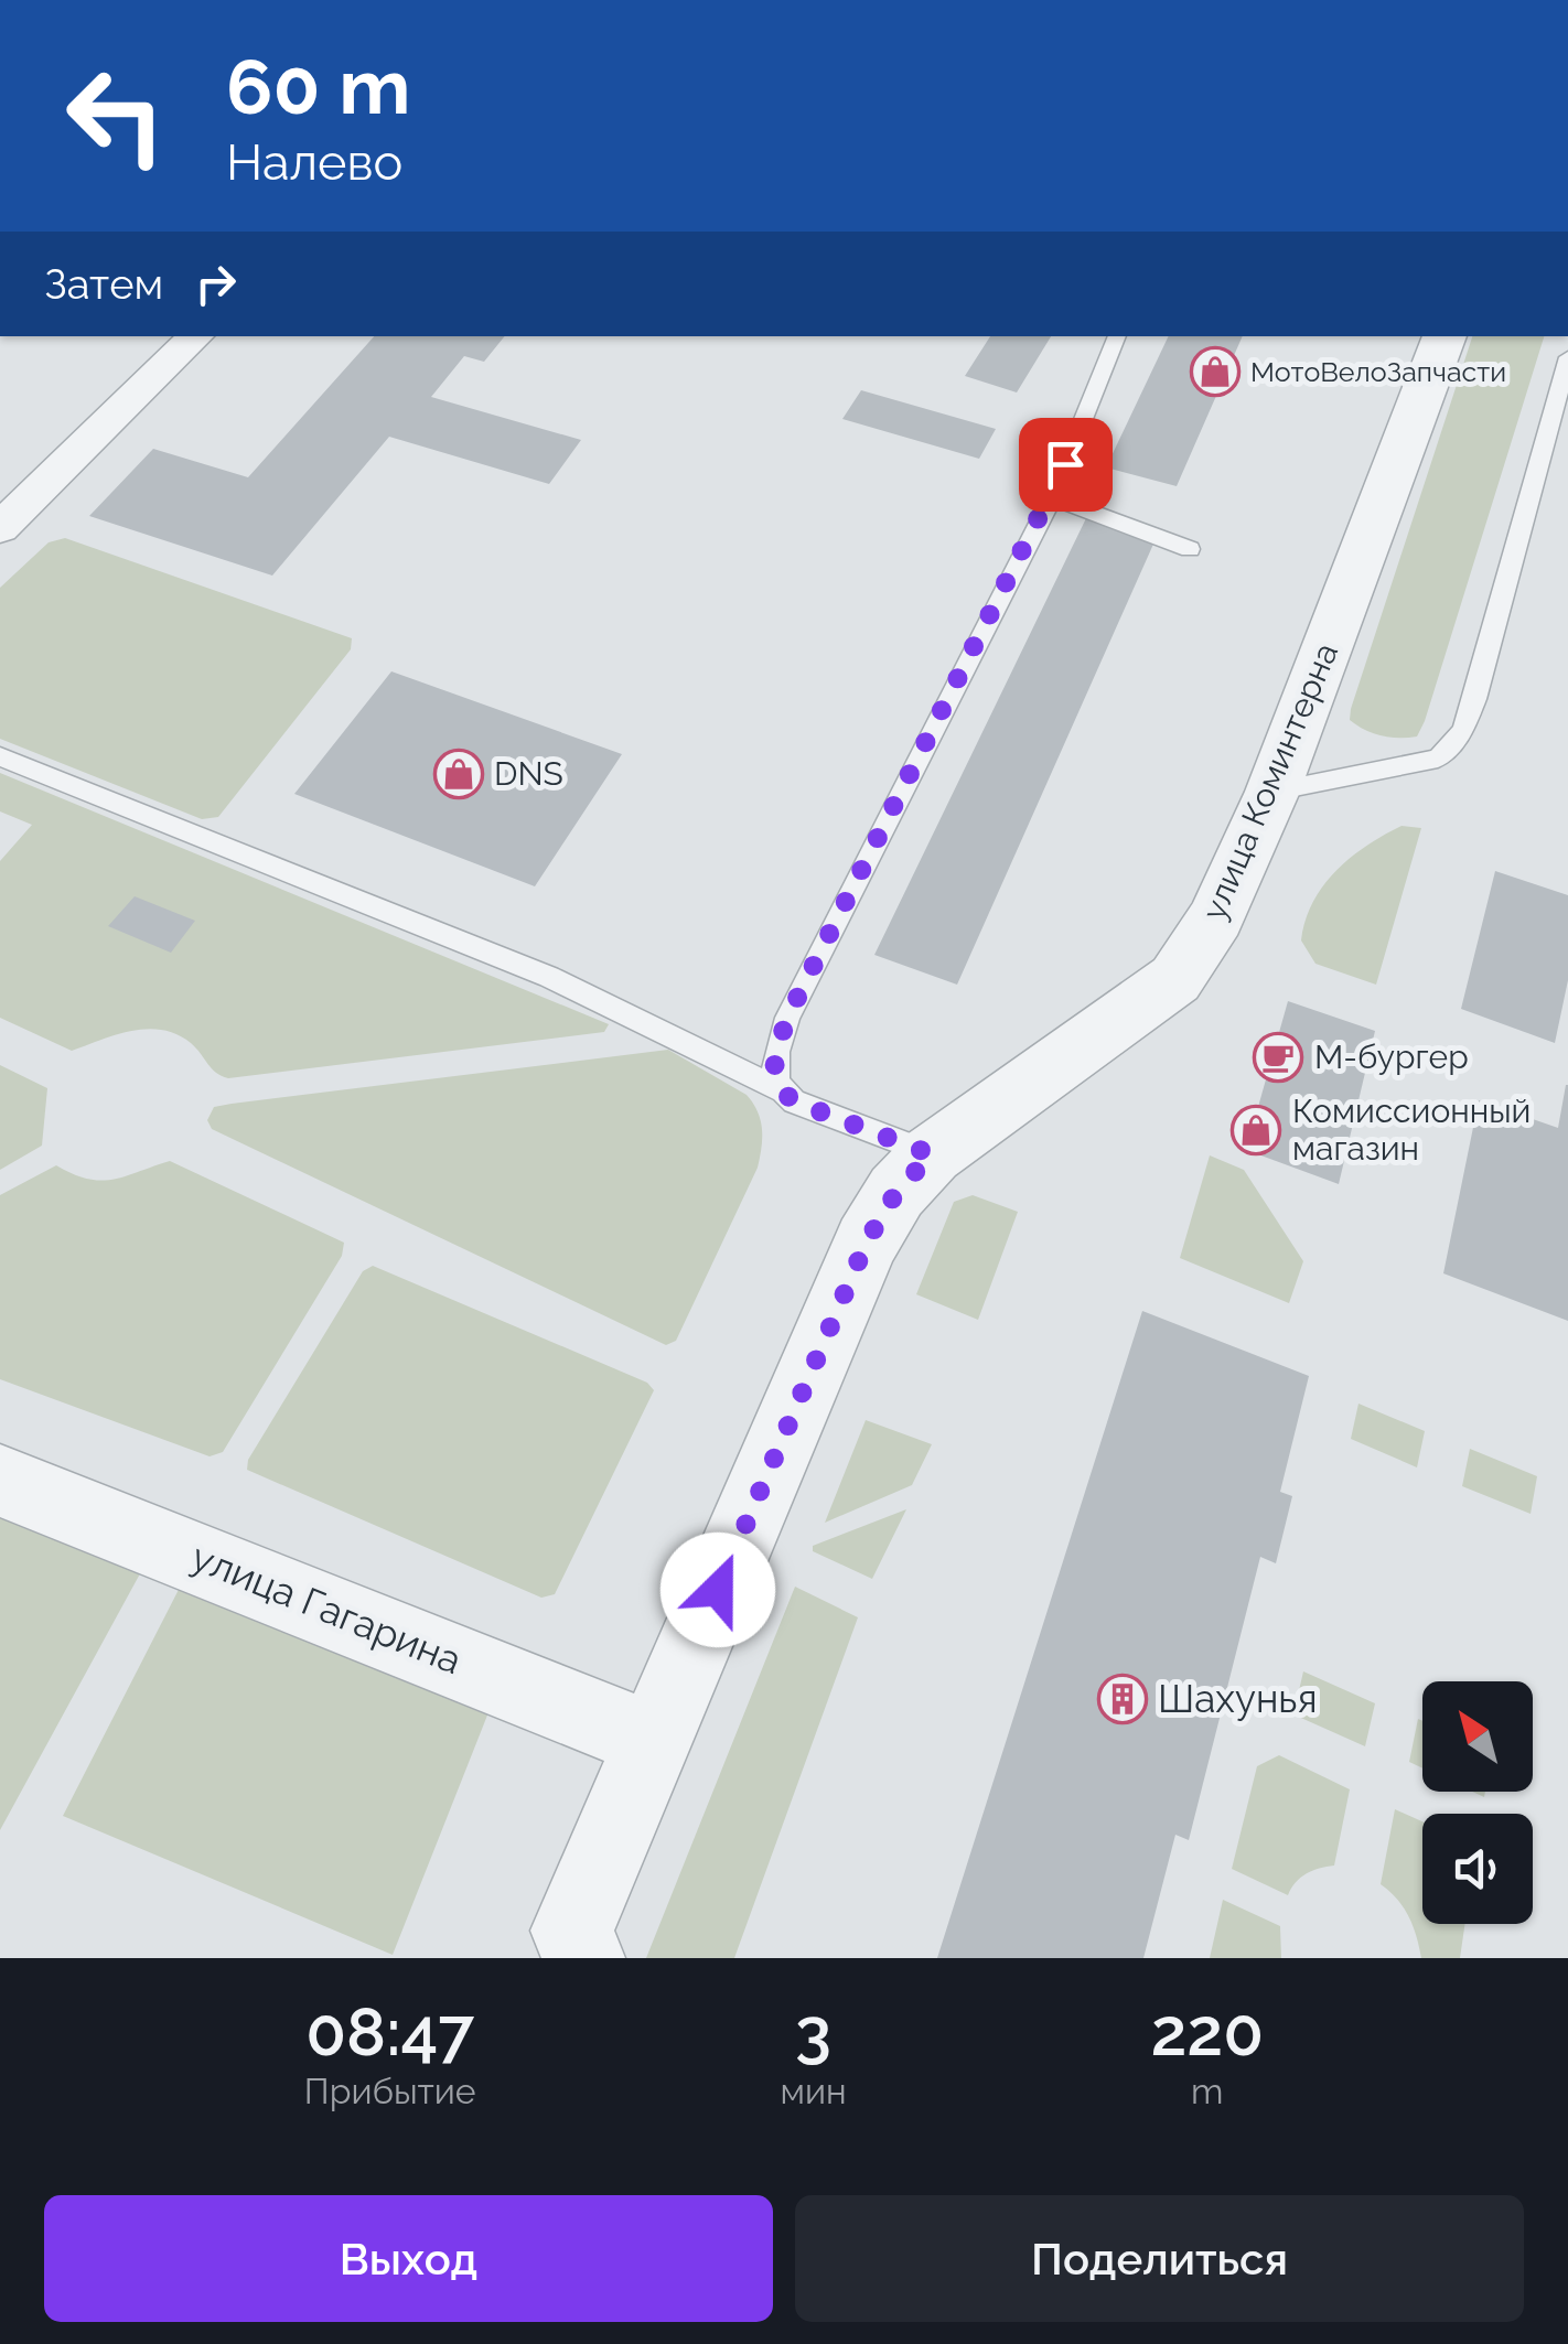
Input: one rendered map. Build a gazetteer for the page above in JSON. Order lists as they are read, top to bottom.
{
  "streets": {
    "street": ["улица Коминтерна", "улица Гагарина"]
  },
  "crossings": [
    ["улица Коминтерна", "улица Гагарина"]
  ],
  "places": {
    "shop": ["МотоВелоЗапчасти", "DNS", "Комиссионный магазин"],
    "cafe": ["М-бургер"],
    "building": ["Шахунья"]
  },
  "north": "top left",
  "page": {
    "turn": ["60 m", "Налево"],
    "then": "Затем",
    "eta": [
      "08:47",
      "Прибытие",
      "3",
      "мин",
      "220",
      "m"
    ],
    "buttons": ["Выход", "Поделиться"]
  }
}
